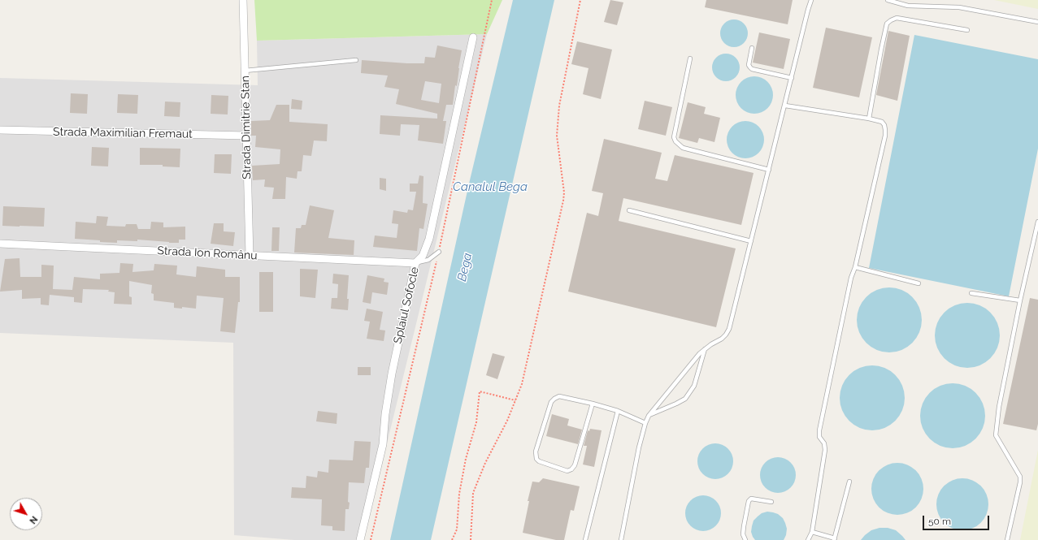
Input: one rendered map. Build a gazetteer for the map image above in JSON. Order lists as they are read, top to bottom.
{
  "streets": {
    "street": [
      "Strada Dimitrie Stan",
      "Strada Maximilian Fremaut",
      "Strada Ion Românu",
      "Splaiul Sofocle"
    ]
  },
  "crossings": [
    ["Strada Dimitrie Stan", "Strada Maximilian Fremaut"],
    ["Strada Dimitrie Stan", "Strada Ion Românu"],
    ["Strada Ion Românu", "Splaiul Sofocle"]
  ],
  "water": ["Canalul Bega", "Bega"],
  "scale_bar": "50 m",
  "north": "bottom right"
}
